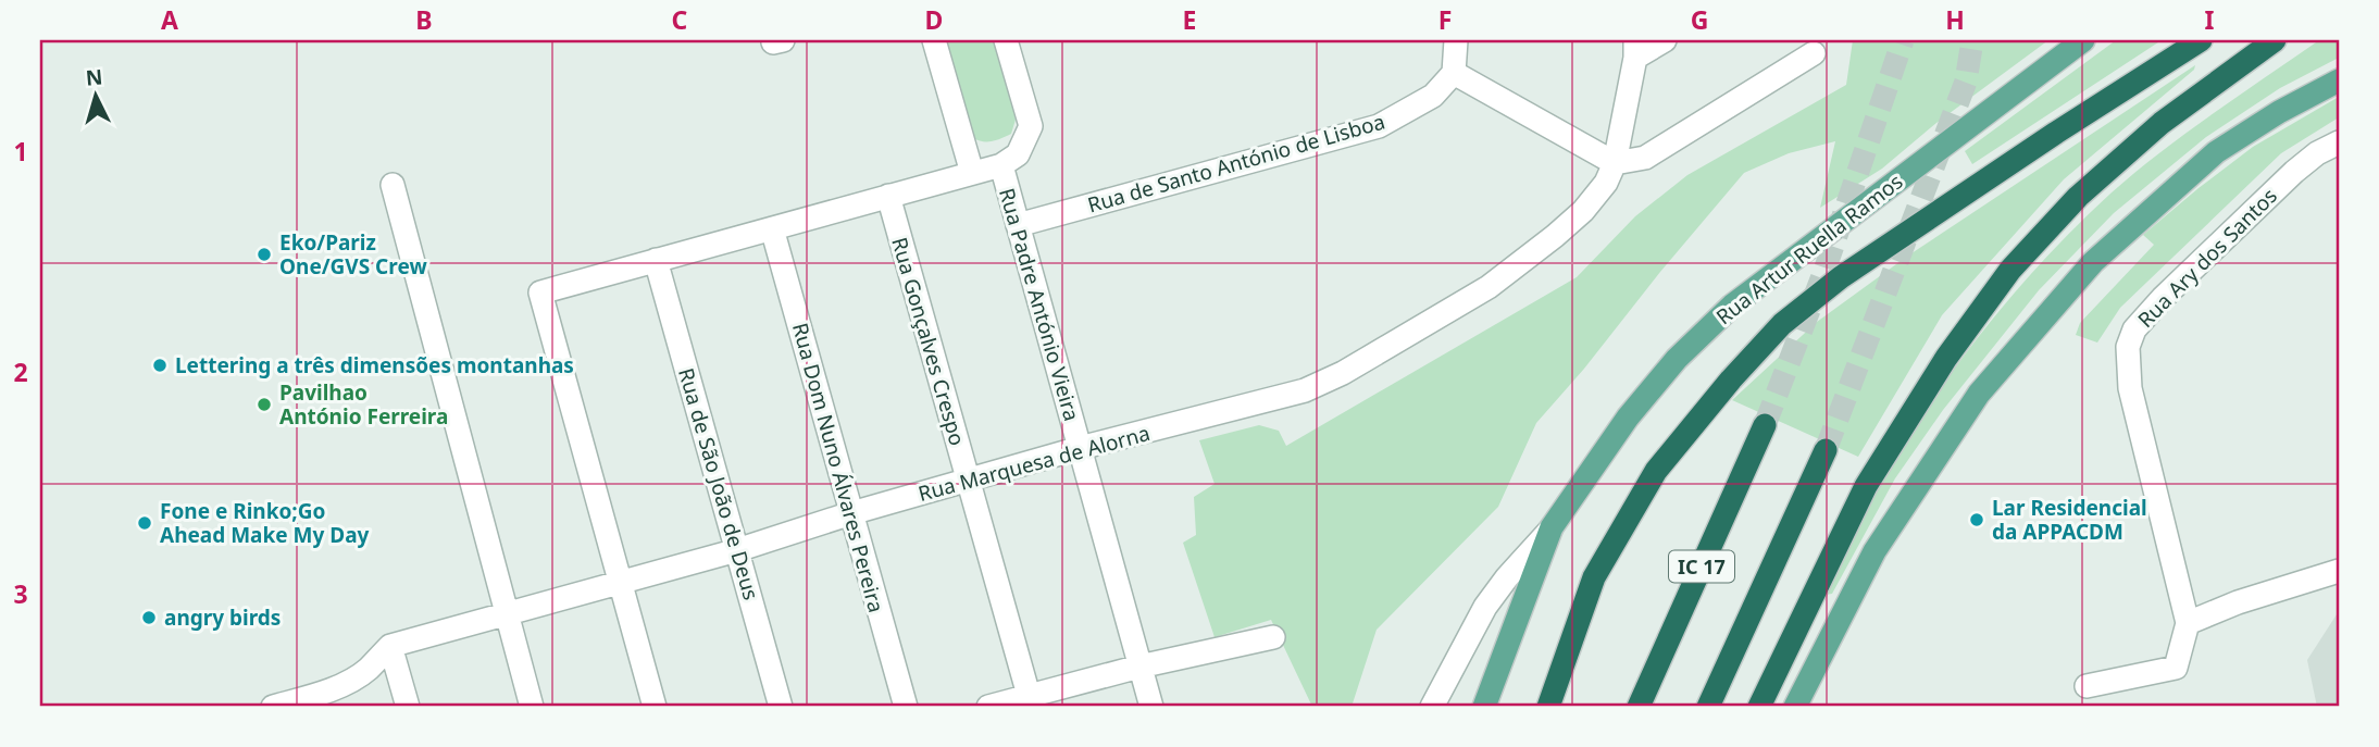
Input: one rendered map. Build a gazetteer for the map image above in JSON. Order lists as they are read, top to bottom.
{
  "streets": {
    "highway": ["IC 17"],
    "main road": ["Rua Artur Ruella Ramos"],
    "street": [
      "Rua de Santo António de Lisboa",
      "Rua Ary dos Santos",
      "Rua Padre António Vieira",
      "Rua Gonçalves Crespo",
      "Rua Marquesa de Alorna",
      "Rua Dom Nuno Álvares Pereira",
      "Rua de São João de Deus"
    ]
  },
  "crossings": [
    ["Rua de Santo António de Lisboa", "Rua Padre António Vieira"],
    ["Rua Padre António Vieira", "Rua Marquesa de Alorna"],
    ["Rua Gonçalves Crespo", "Rua Marquesa de Alorna"],
    ["Rua Marquesa de Alorna", "Rua Dom Nuno Álvares Pereira"],
    ["Rua Marquesa de Alorna", "Rua de São João de Deus"]
  ],
  "places": [
    "Eko/Pariz One/GVS Crew",
    "Lettering a três dimensões montanhas",
    "Pavilhao António Ferreira",
    "Lar Residencial da APPACDM",
    "Fone e Rinko;Go Ahead Make My Day",
    "angry birds"
  ],
  "north": "top",
  "grid": {
    "columns": [
      "A",
      "B",
      "C",
      "D",
      "E",
      "F",
      "G",
      "H",
      "I"
    ],
    "rows": ["1", "2", "3"]
  }
}
